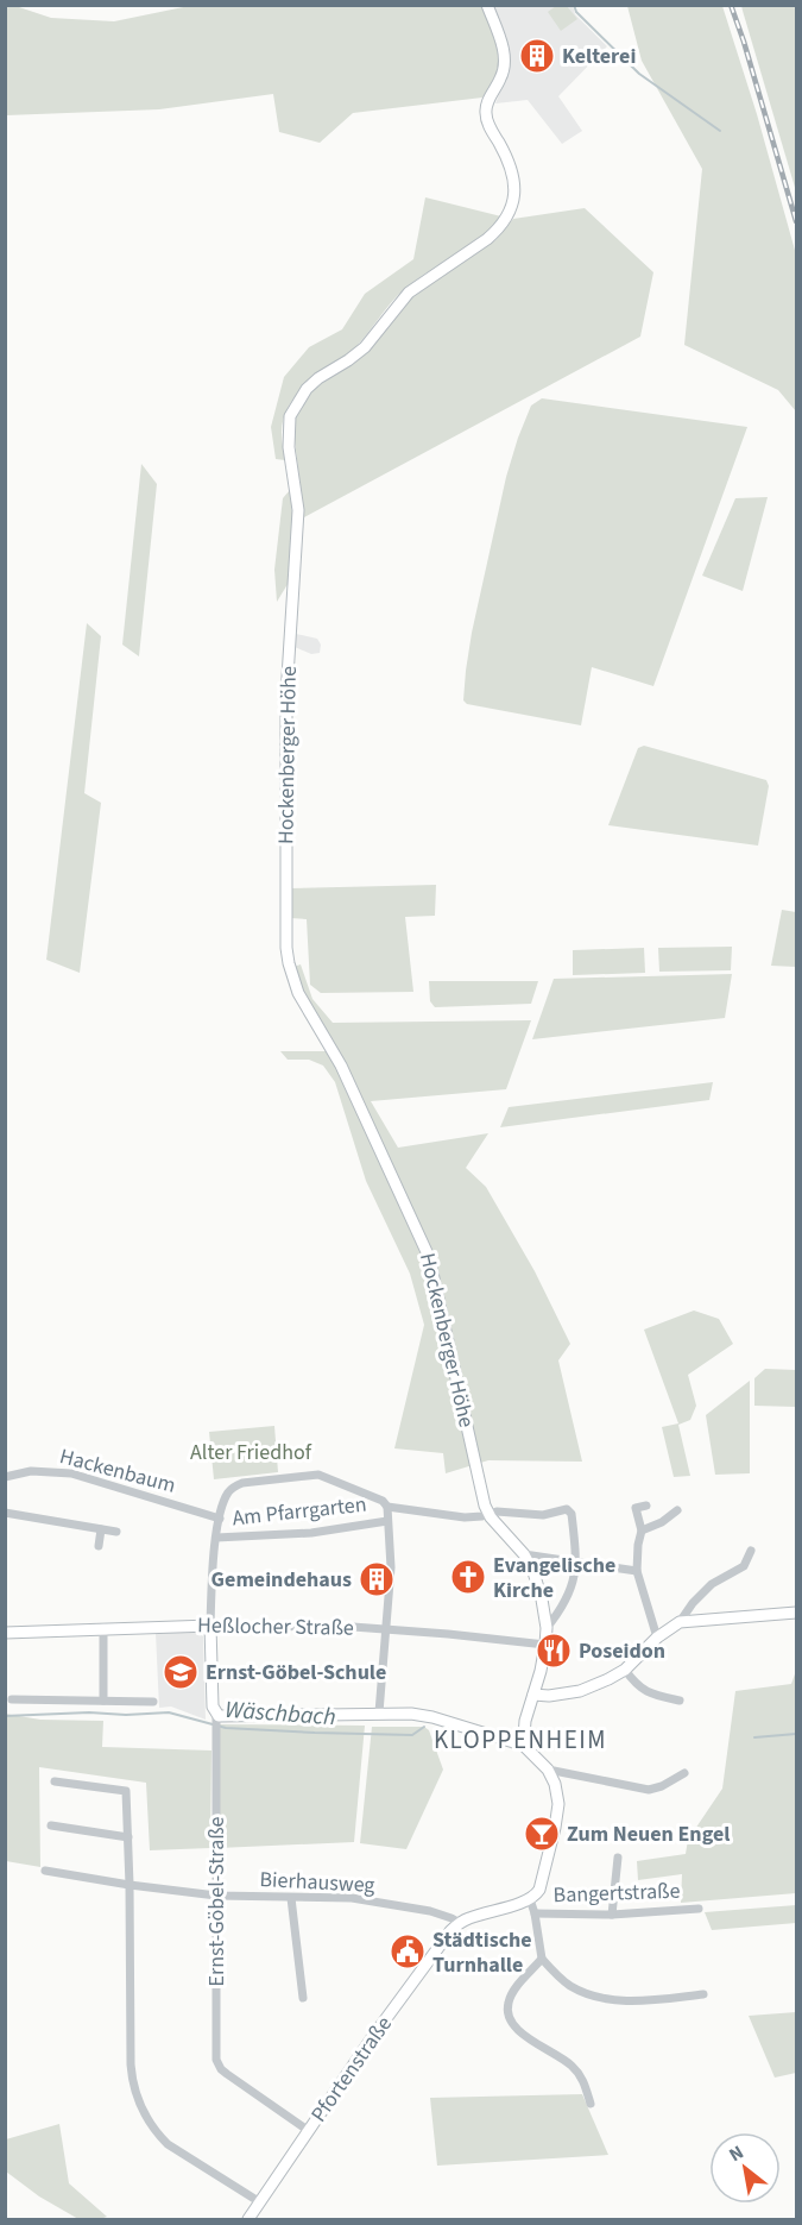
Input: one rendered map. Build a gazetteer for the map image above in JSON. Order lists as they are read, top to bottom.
{
  "streets": {
    "street": [
      "Hockenberger Höhe",
      "Hackenbaum",
      "Am Pfarrgarten",
      "Heßlocher Straße",
      "Bierhausweg",
      "Bangertstraße",
      "Ernst-Göbel-Straße",
      "Pfortenstraße"
    ]
  },
  "crossings": [
    ["Heßlocher Straße", "Ernst-Göbel-Straße"],
    ["Bierhausweg", "Ernst-Göbel-Straße"],
    ["Bierhausweg", "Pfortenstraße"],
    ["Ernst-Göbel-Straße", "Pfortenstraße"]
  ],
  "districts": ["KLOPPENHEIM"],
  "water": ["Wäschbach"],
  "parks": ["Alter Friedhof"],
  "places": {
    "building": ["Kelterei", "Gemeindehaus"],
    "church": ["Evangelische Kirche"],
    "restaurant": ["Poseidon"],
    "school or university": ["Ernst-Göbel-Schule"],
    "bar": ["Zum Neuen Engel"],
    "public building": ["Städtische Turnhalle"]
  },
  "north": "top left"
}
